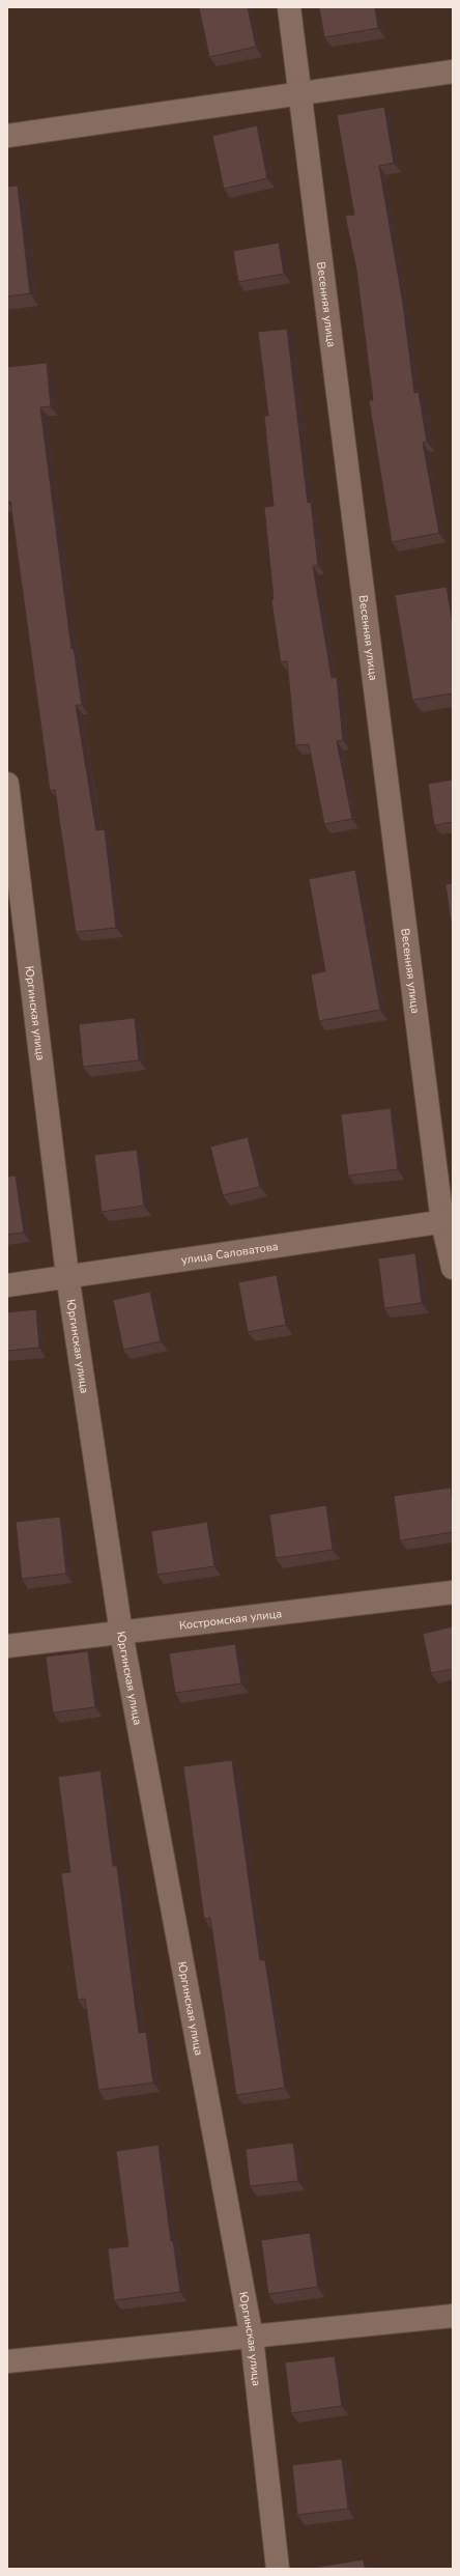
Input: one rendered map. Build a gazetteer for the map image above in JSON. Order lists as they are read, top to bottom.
{
  "streets": {
    "street": [
      "Весенняя улица",
      "Юргинская улица",
      "улица Саловатова",
      "Костромская улица"
    ]
  },
  "crossings": [
    ["Весенняя улица", "улица Саловатова"],
    ["Юргинская улица", "улица Саловатова"],
    ["Юргинская улица", "Костромская улица"]
  ]
}
